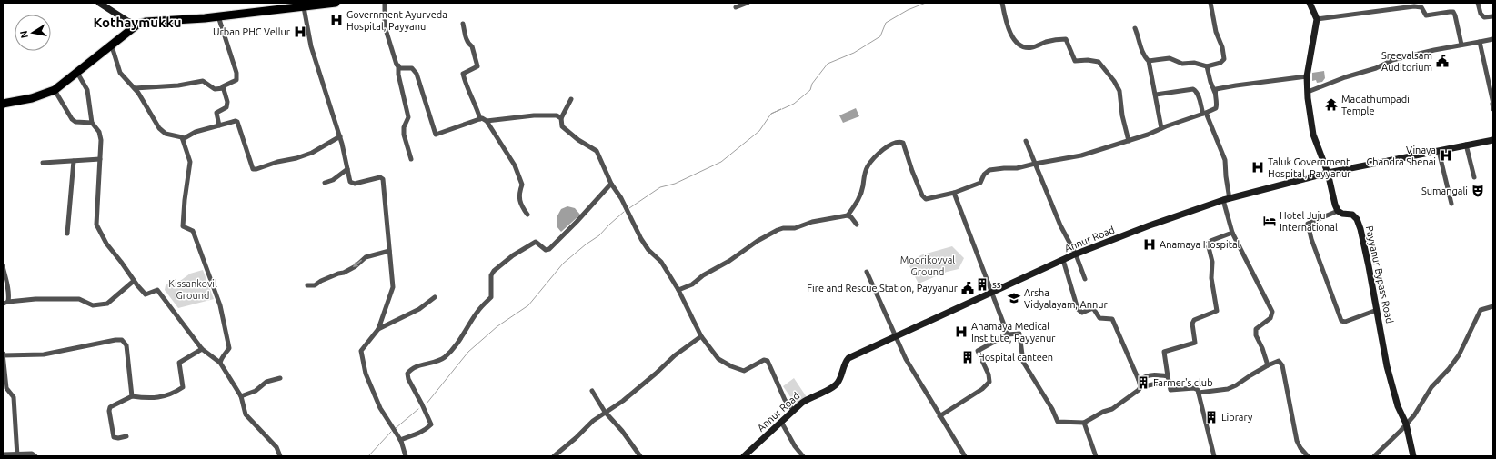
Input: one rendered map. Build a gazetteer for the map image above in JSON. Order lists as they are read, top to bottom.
{
  "streets": {
    "main road": ["Annur Road", "Payyanur Bypass Road"]
  },
  "districts": ["Kothaymukku"],
  "parks": ["Moorikovval Ground", "Kissankovil Ground"],
  "places": {
    "hospital": [
      "Government Ayurveda Hospital, Payyanur",
      "Urban PHC Vellur",
      "Vinaya Chandra Shenai",
      "Taluk Government Hospital, Payyanur",
      "Anamaya Hospital",
      "Anamaya Medical Institute, Payyanur"
    ],
    "public building": ["Sreevalsam Auditorium", "Fire and Rescue Station, Payyanur"],
    "temple": ["Madathumpadi Temple"],
    "theatre": ["Sumangali"],
    "hotel": ["Hotel Juju International"],
    "building": [
      "ss",
      "Hospital canteen",
      "Farmer's club",
      "Library"
    ],
    "school or university": ["Arsha Vidyalayam, Annur"]
  },
  "north": "left"
}
